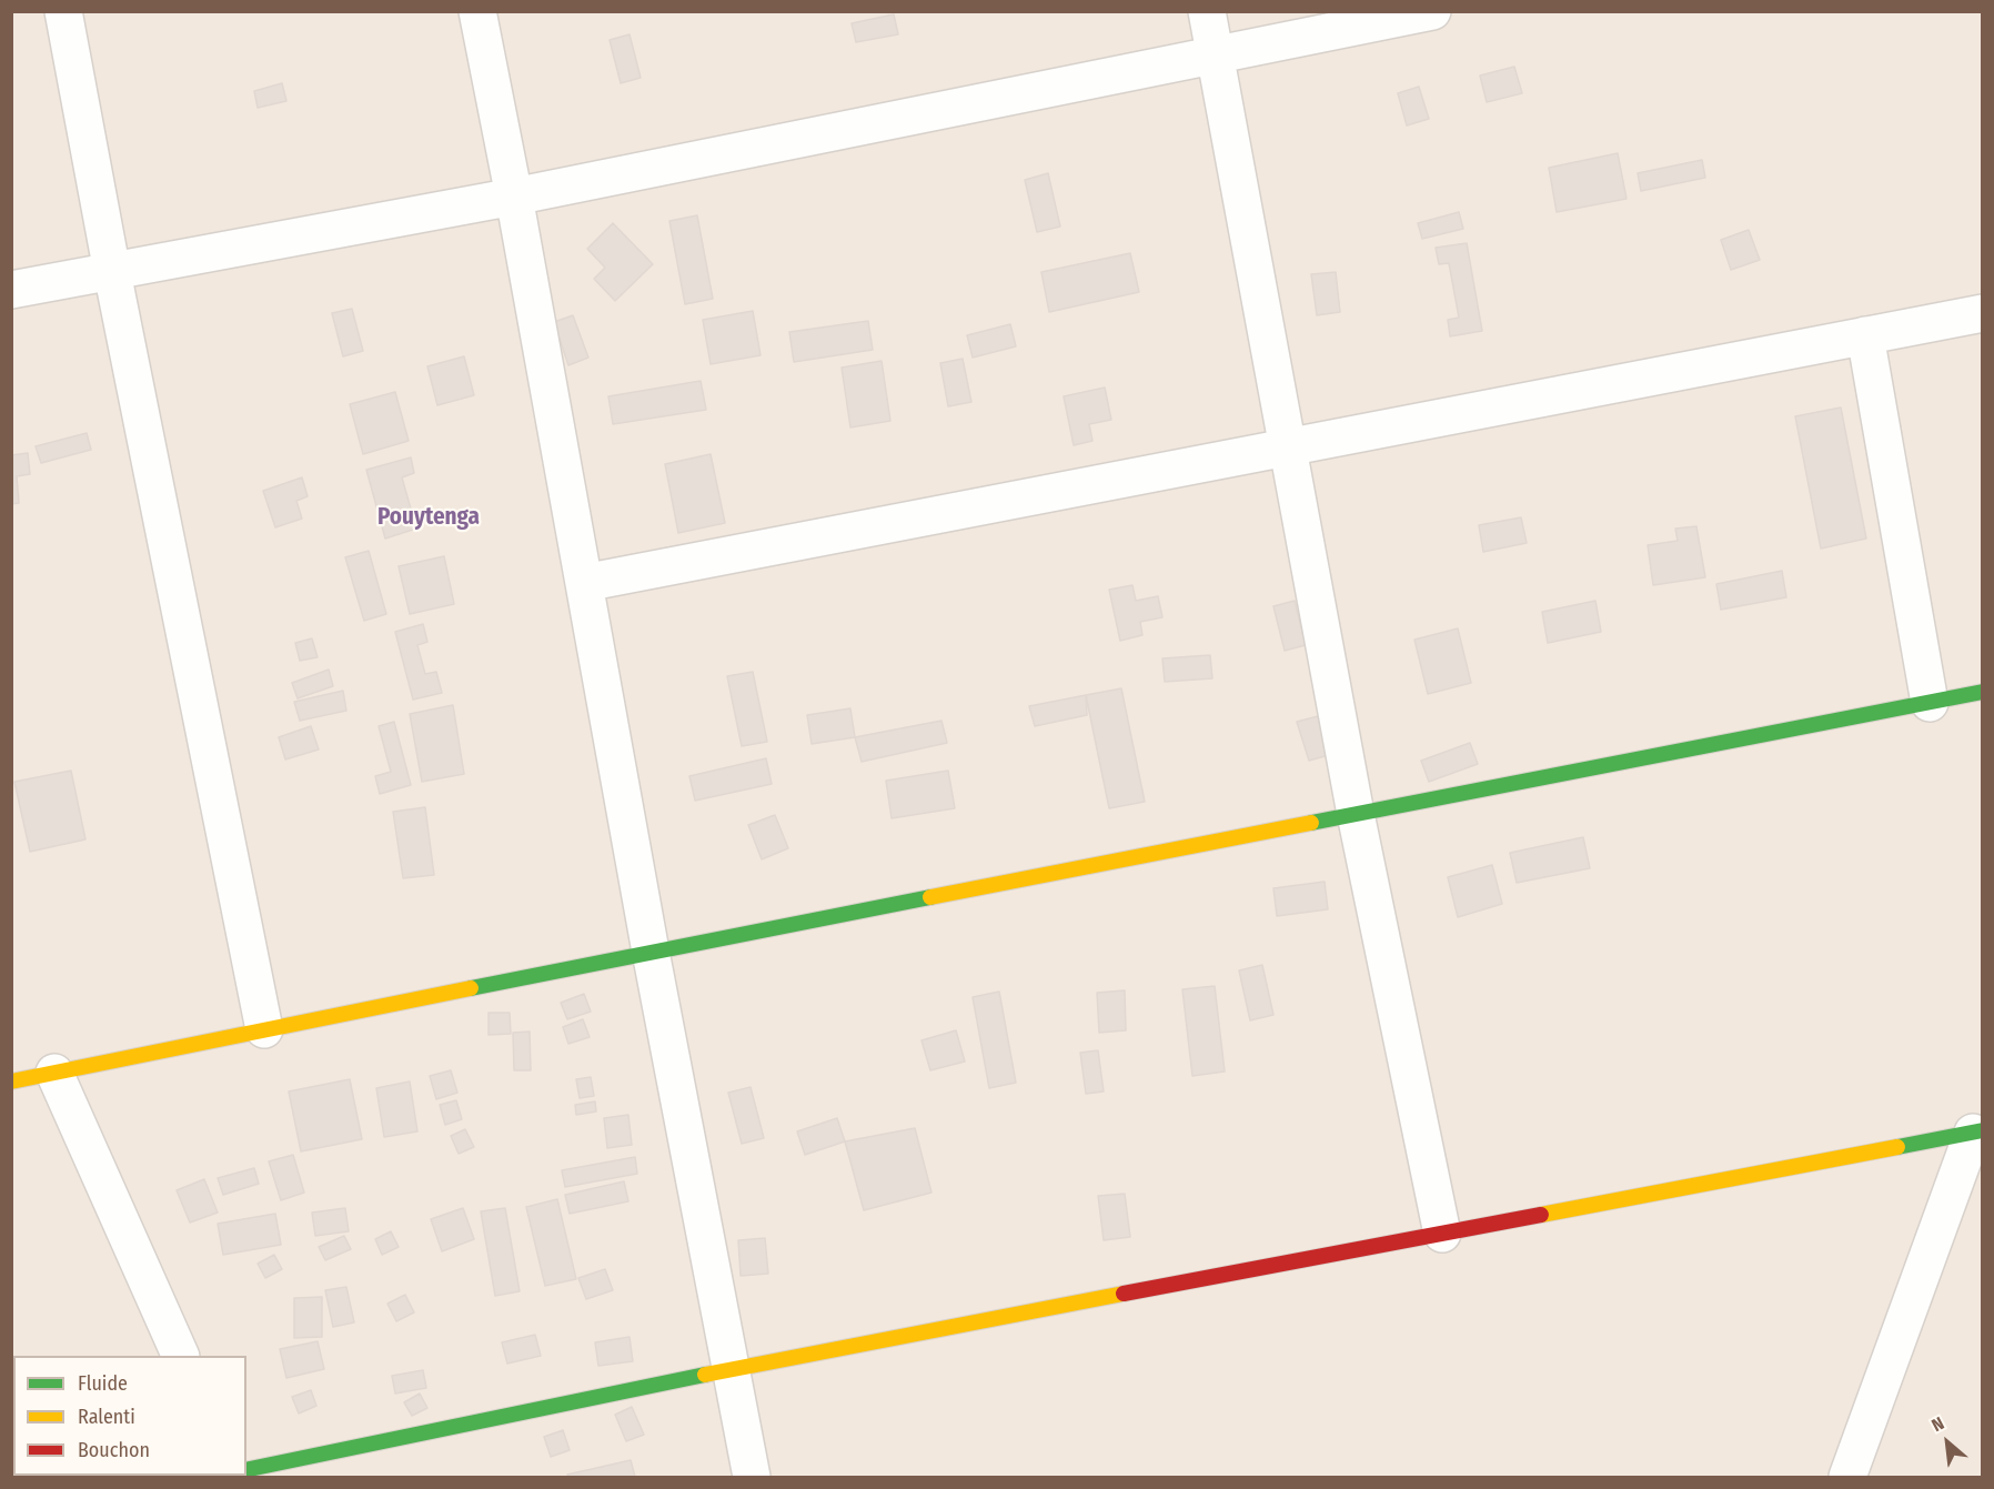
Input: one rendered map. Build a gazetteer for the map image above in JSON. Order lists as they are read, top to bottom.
{
  "districts": ["Pouytenga"],
  "legend": ["Fluide", "Ralenti", "Bouchon"],
  "north": "top left"
}
